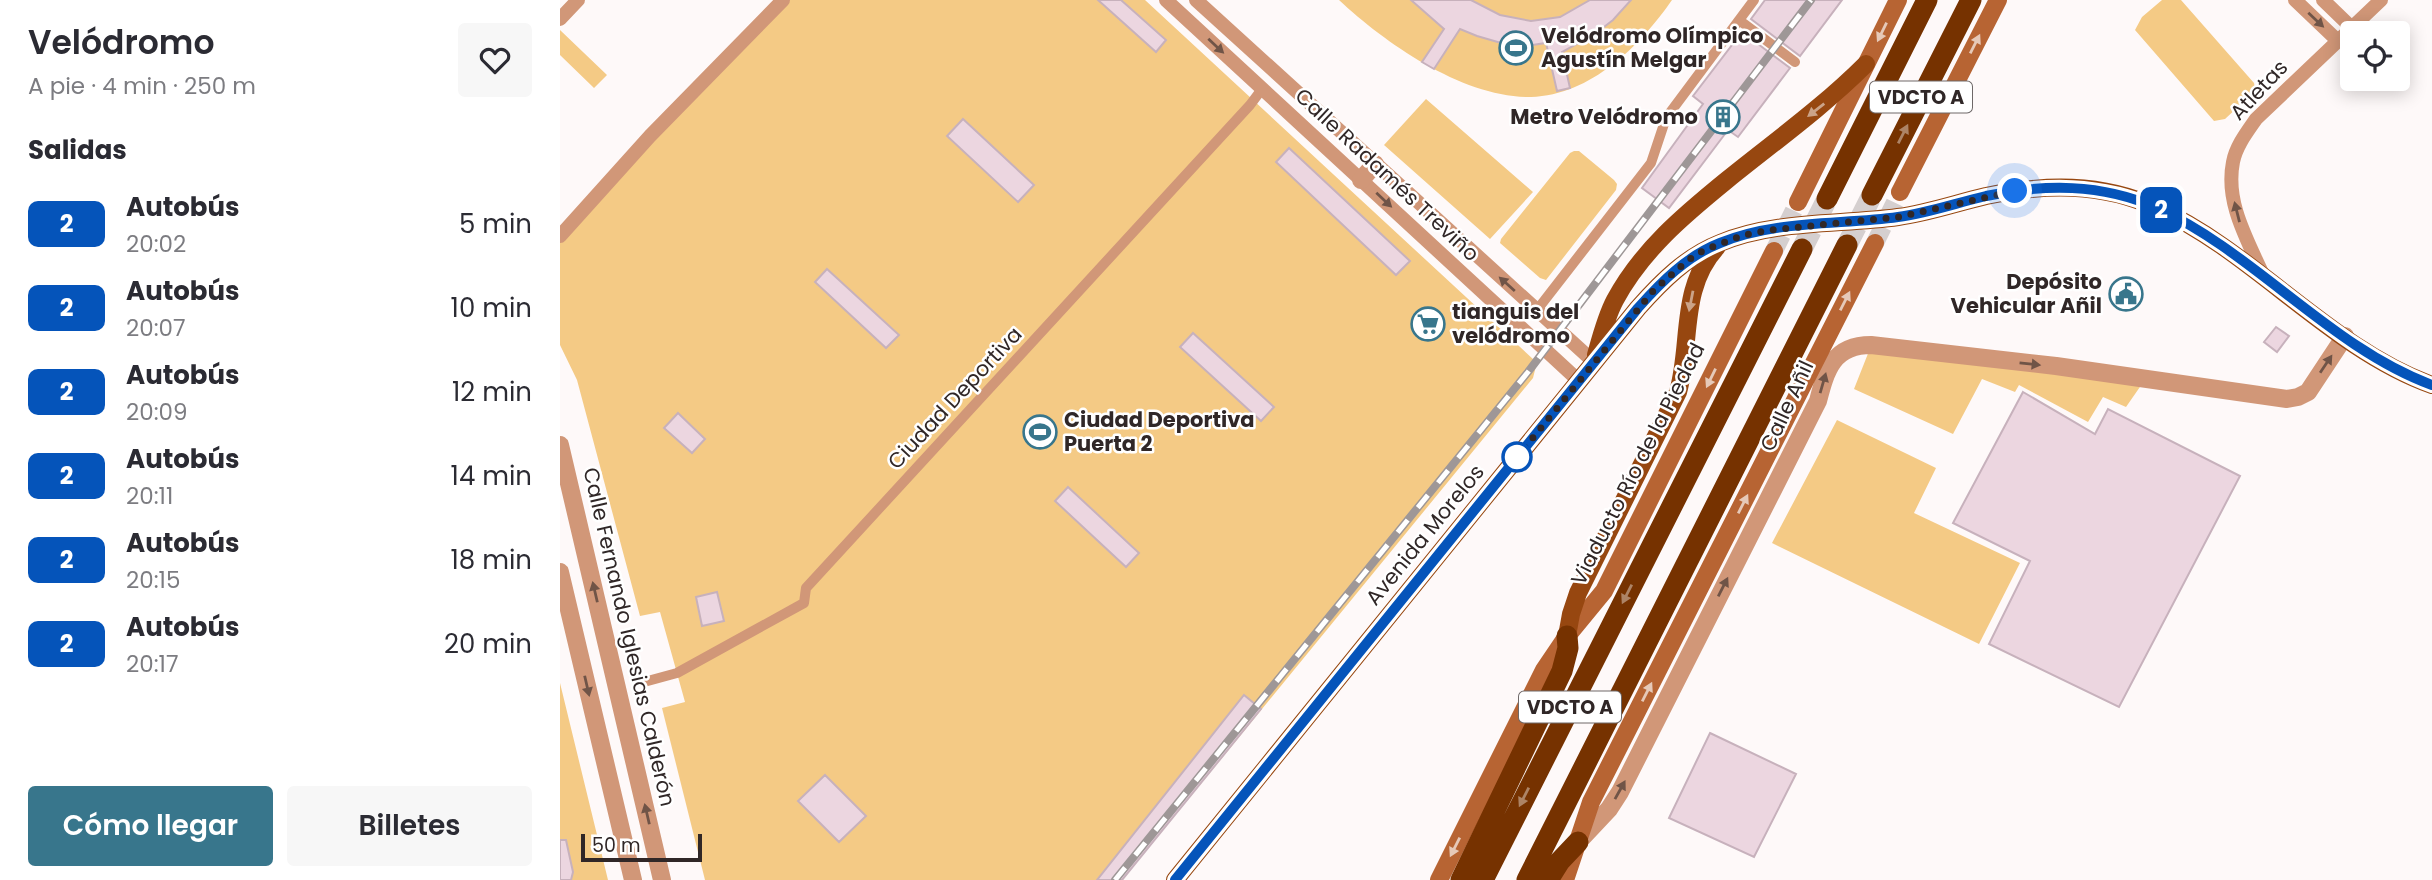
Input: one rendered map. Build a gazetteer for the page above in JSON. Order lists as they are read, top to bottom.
{
  "streets": {
    "highway": ["VDCTO A"],
    "main road": ["Viaducto Río de la Piedad", "Avenida Morelos"],
    "street": [
      "Atletas",
      "Calle Radamés Treviño",
      "Ciudad Deportiva",
      "Calle Añil",
      "Calle Fernando Iglesias Calderón"
    ]
  },
  "crossings": [
    ["Atletas", "Avenida Morelos"],
    ["Calle Radamés Treviño", "Ciudad Deportiva"],
    ["Calle Radamés Treviño", "Avenida Morelos"]
  ],
  "one_way": ["Atletas", "Calle Añil"],
  "places": {
    "sports": ["Velódromo Olímpico Agustín Melgar", "Ciudad Deportiva Puerta 2"],
    "building": ["Metro Velódromo"],
    "public building": ["Depósito Vehicular Añil"],
    "supermarket": ["tianguis del velódromo"]
  },
  "lines": ["bus line 2"],
  "scale_bar": "50 m",
  "page": {
    "heading": [
      ["Velódromo", "A pie · 4 min · 250 m"],
      "Salidas"
    ],
    "on_map": "2",
    "list": [
      {
        "mark": "2",
        "name": "Autobús",
        "note": "20:02",
        "value": "5 min"
      },
      {
        "mark": "2",
        "name": "Autobús",
        "note": "20:07",
        "value": "10 min"
      },
      {
        "mark": "2",
        "name": "Autobús",
        "note": "20:09",
        "value": "12 min"
      },
      {
        "mark": "2",
        "name": "Autobús",
        "note": "20:11",
        "value": "14 min"
      },
      {
        "mark": "2",
        "name": "Autobús",
        "note": "20:15",
        "value": "18 min"
      },
      {
        "mark": "2",
        "name": "Autobús",
        "note": "20:17",
        "value": "20 min"
      }
    ],
    "buttons": ["Cómo llegar", "Billetes"],
    "scale": "50 m"
  }
}
